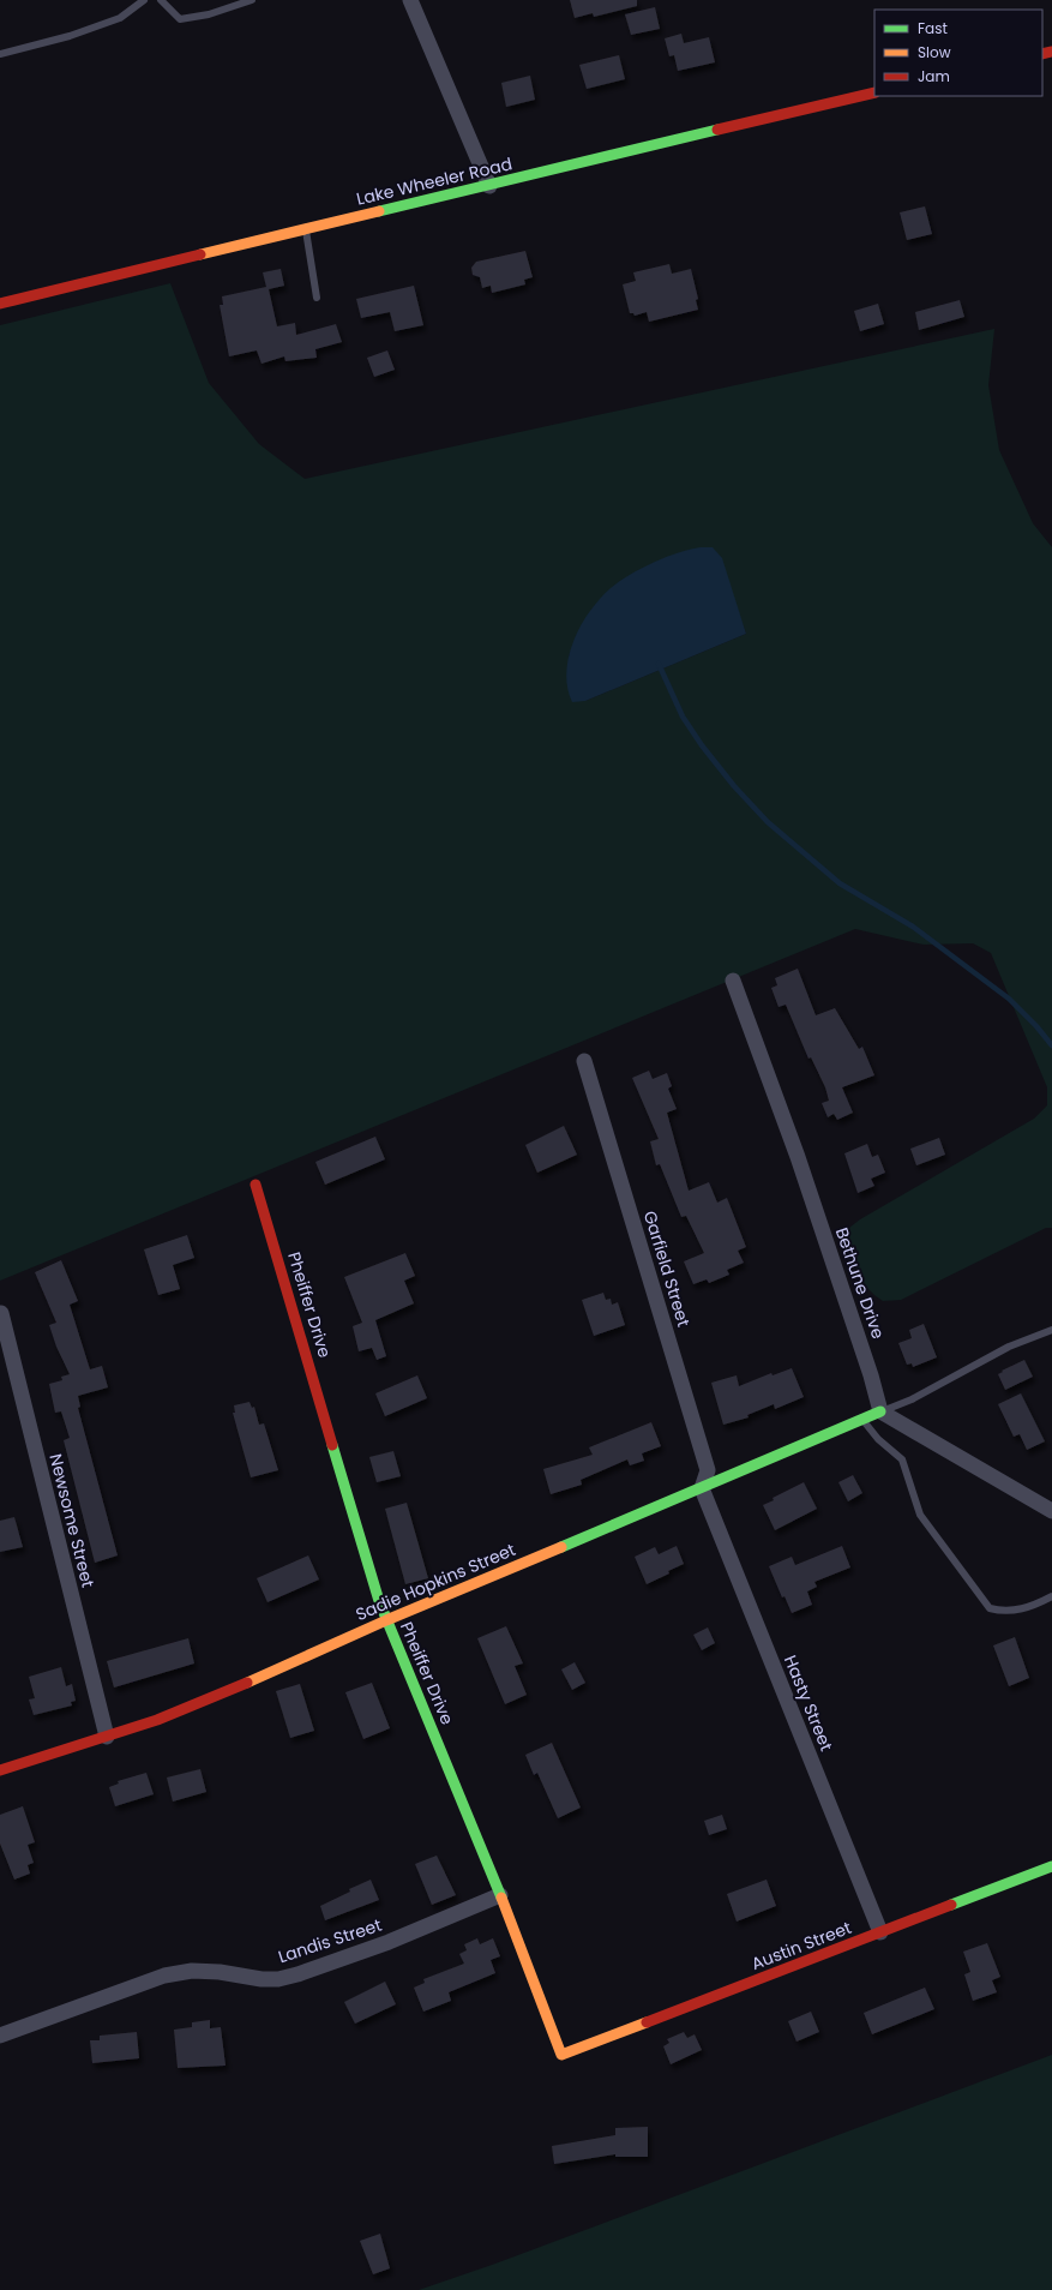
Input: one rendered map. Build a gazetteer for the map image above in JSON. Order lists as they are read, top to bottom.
{
  "streets": {
    "street": [
      "Lake Wheeler Road",
      "Garfield Street",
      "Bethune Drive",
      "Pheiffer Drive",
      "Newsome Street",
      "Sadie Hopkins Street",
      "Hasty Street",
      "Landis Street",
      "Austin Street"
    ]
  },
  "crossings": [
    ["Garfield Street", "Sadie Hopkins Street"],
    ["Garfield Street", "Hasty Street"],
    ["Bethune Drive", "Sadie Hopkins Street"],
    ["Pheiffer Drive", "Sadie Hopkins Street"],
    ["Pheiffer Drive", "Landis Street"],
    ["Pheiffer Drive", "Austin Street"],
    ["Newsome Street", "Sadie Hopkins Street"],
    ["Sadie Hopkins Street", "Hasty Street"],
    ["Hasty Street", "Austin Street"]
  ],
  "legend": ["Fast", "Slow", "Jam"]
}
